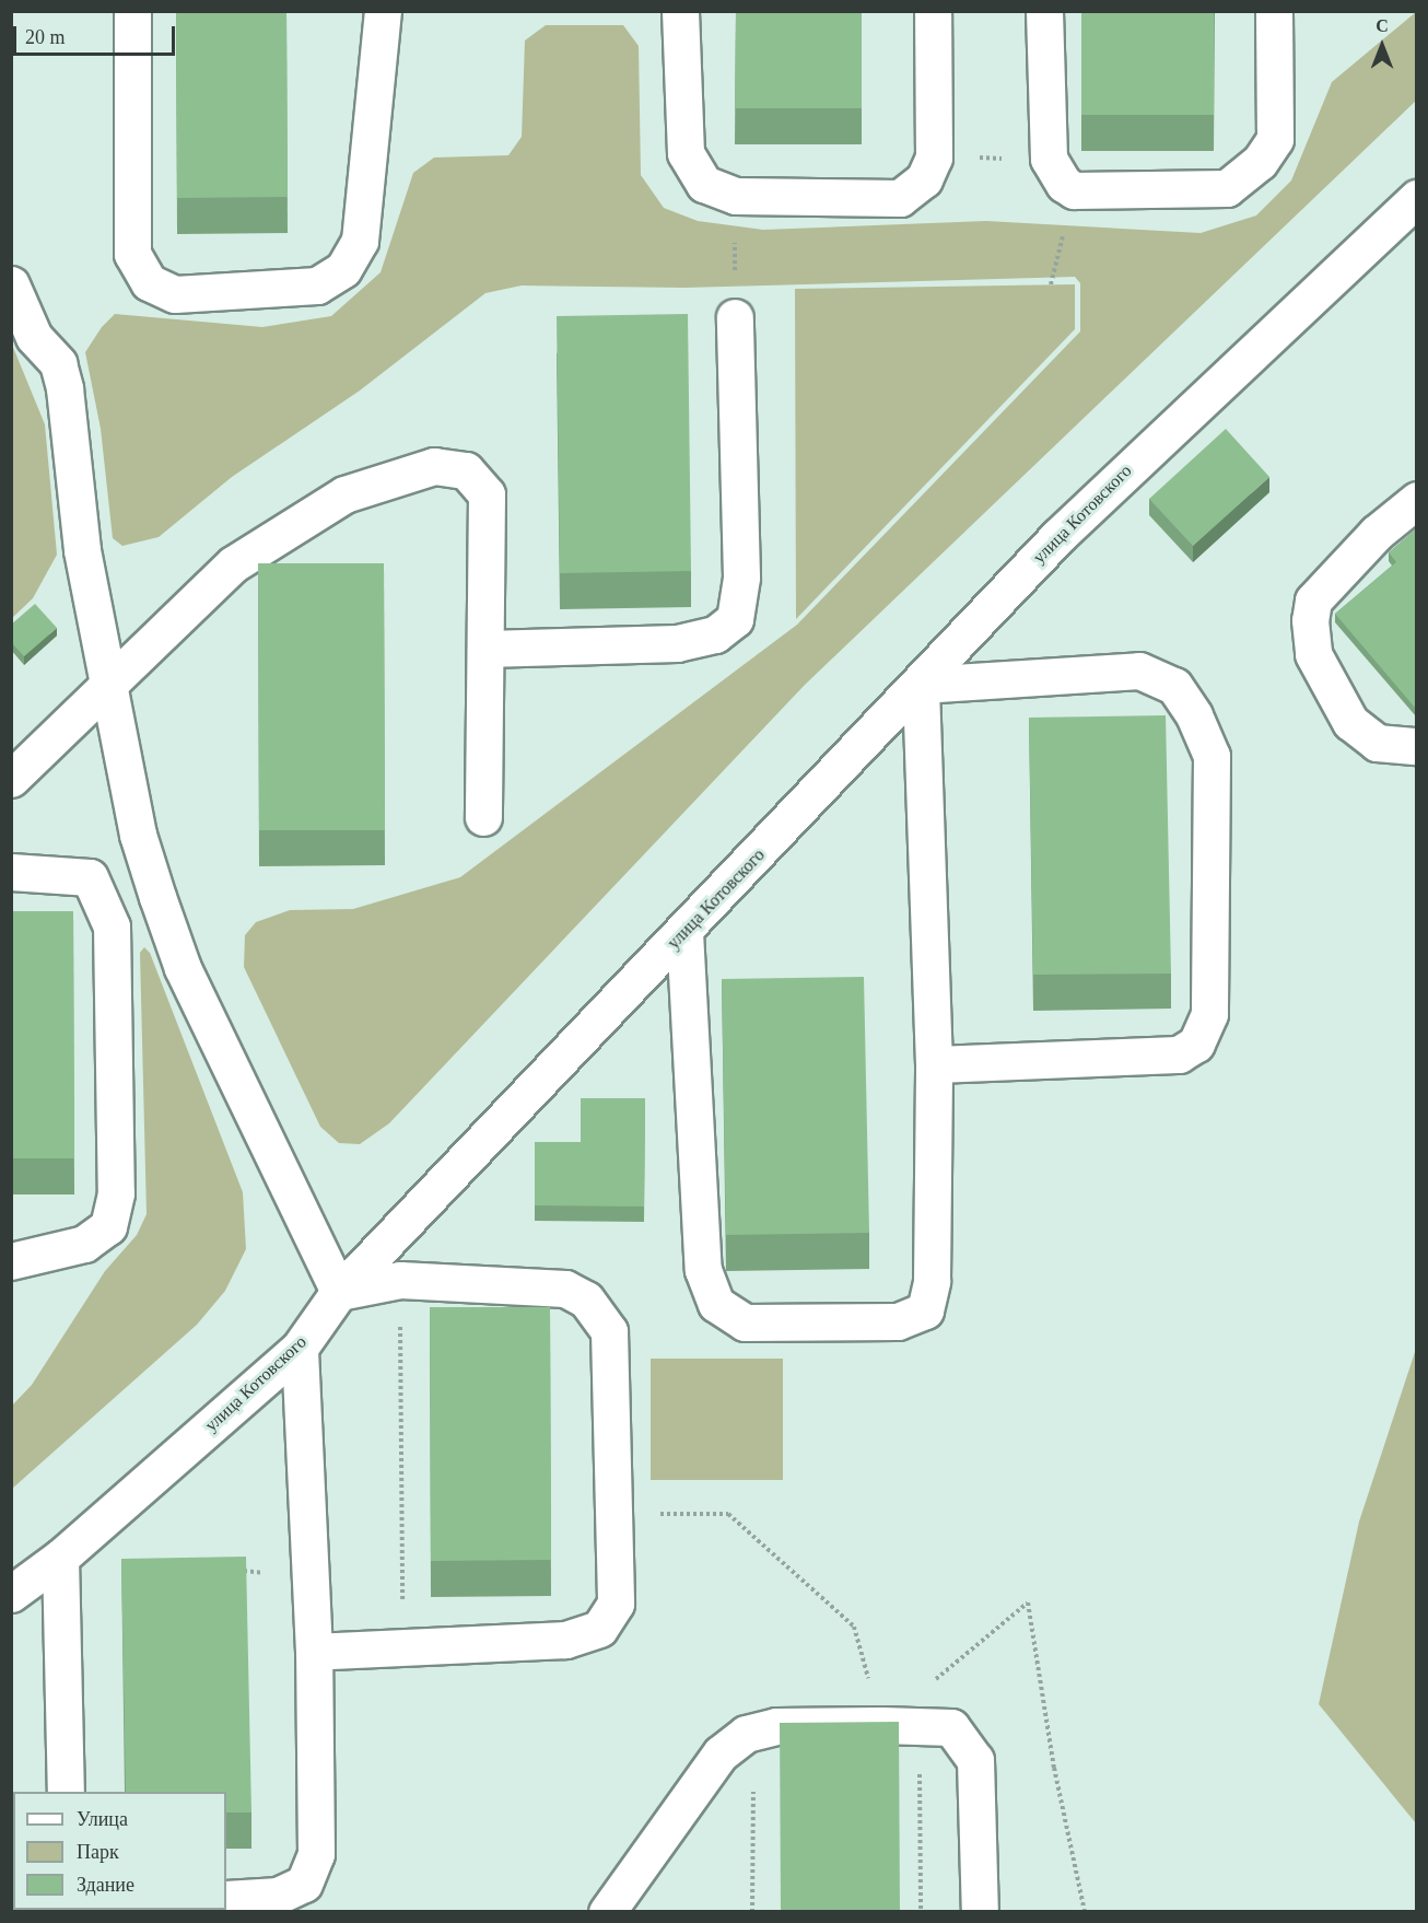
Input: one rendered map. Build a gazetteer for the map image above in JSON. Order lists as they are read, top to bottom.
{
  "streets": {
    "lane": ["улица Котовского"]
  },
  "legend": ["Улица", "Парк", "Здание"],
  "scale_bar": "20 m",
  "north": "top"
}
